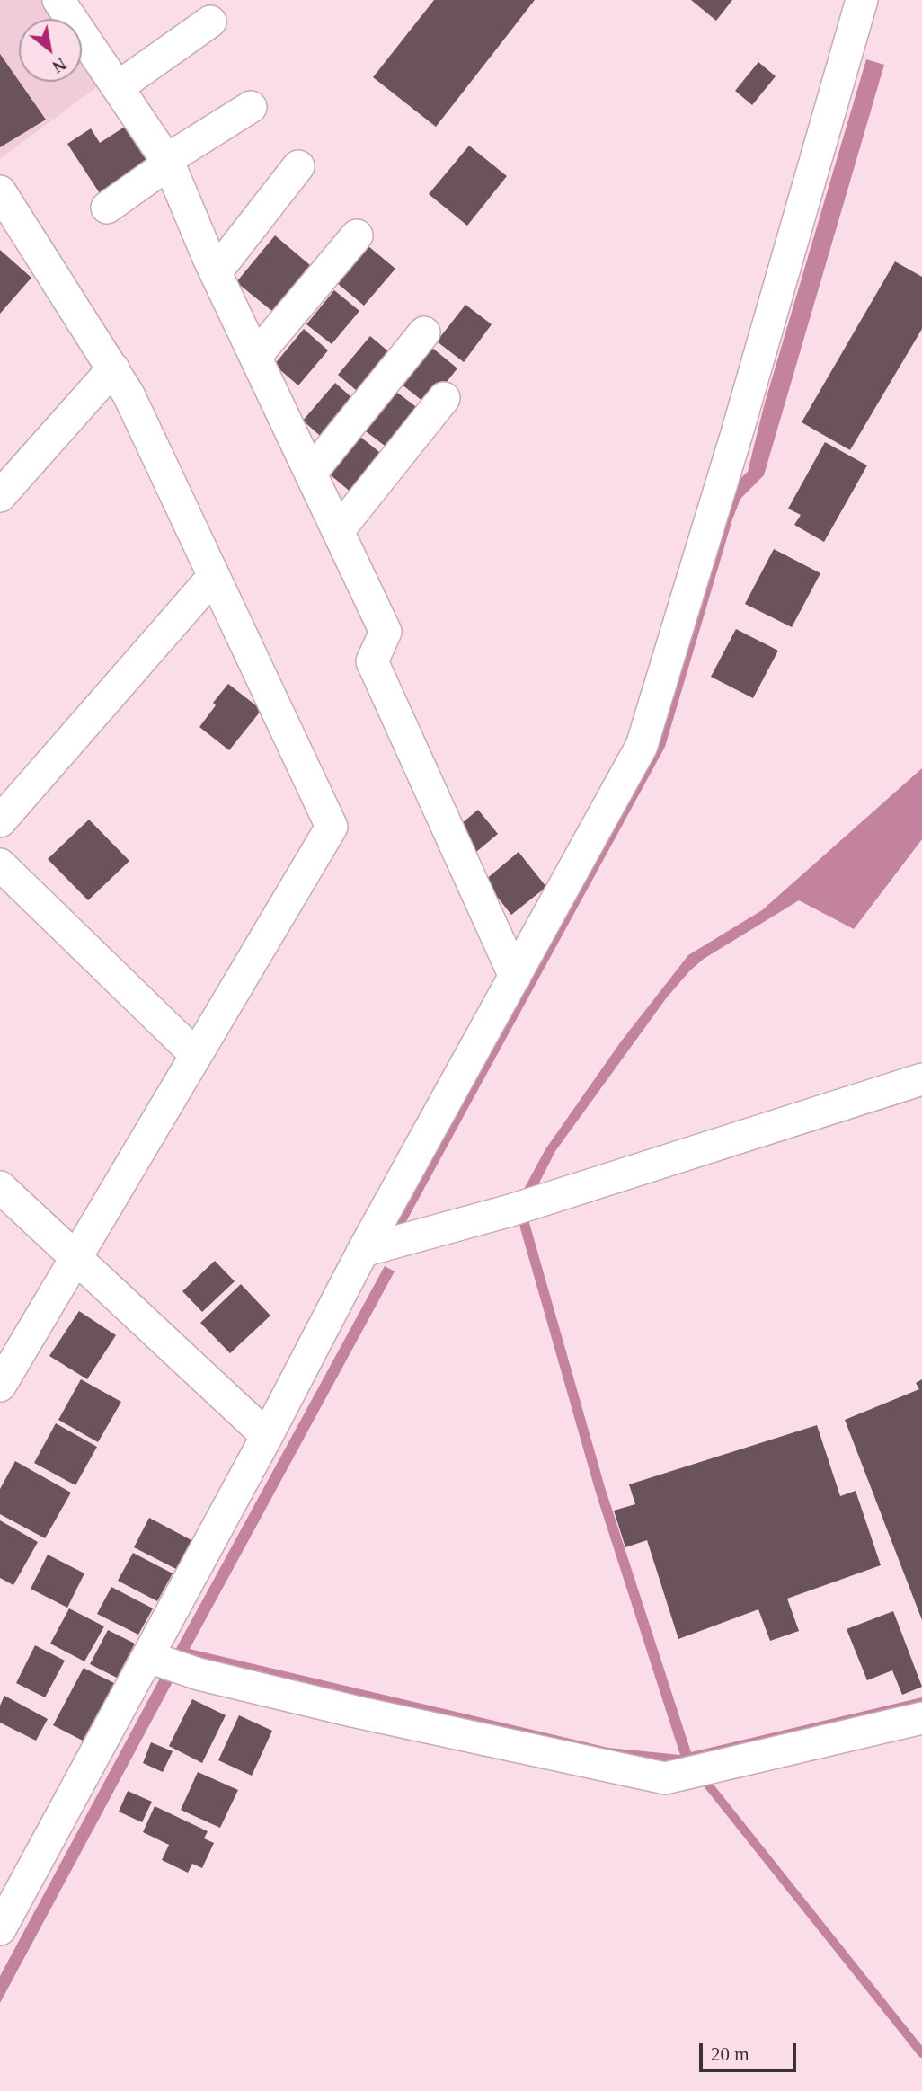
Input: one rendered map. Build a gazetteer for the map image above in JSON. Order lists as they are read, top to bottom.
{
  "scale_bar": "20 m",
  "north": "bottom right"
}
